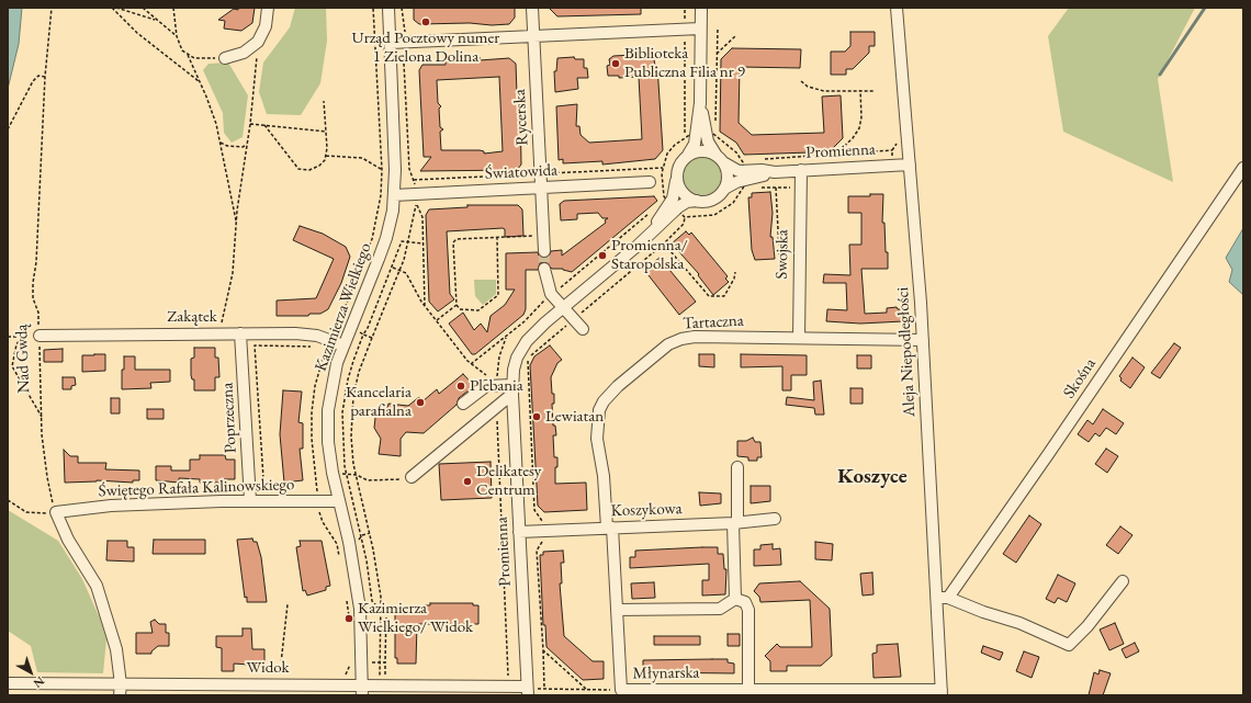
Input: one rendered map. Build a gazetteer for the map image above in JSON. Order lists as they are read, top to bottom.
{
  "streets": {
    "street": [
      "Rycerska",
      "Promienna",
      "Światowida",
      "Swojska",
      "Kazimierza Wielkiego",
      "Zakątek",
      "Tartaczna",
      "Aleja Niepodległości",
      "Skośna",
      "Poprzeczna",
      "Świętego Rafała Kalinowskiego",
      "Koszykowa",
      "Widok",
      "Młynarska"
    ],
    "path": ["Nad Gwdą"]
  },
  "crossings": [
    ["Rycerska", "Światowida"],
    ["Promienna", "Swojska"],
    ["Promienna", "Aleja Niepodległości"],
    ["Promienna", "Koszykowa"],
    ["Promienna", "Widok"],
    ["Światowida", "Kazimierza Wielkiego"],
    ["Swojska", "Tartaczna"],
    ["Kazimierza Wielkiego", "Zakątek"],
    ["Kazimierza Wielkiego", "Świętego Rafała Kalinowskiego"],
    ["Kazimierza Wielkiego", "Widok"],
    ["Zakątek", "Nad Gwdą"],
    ["Zakątek", "Poprzeczna"],
    ["Tartaczna", "Aleja Niepodległości"],
    ["Tartaczna", "Koszykowa"],
    ["Tartaczna", "Młynarska"],
    ["Aleja Niepodległości", "Skośna"],
    ["Aleja Niepodległości", "Młynarska"],
    ["Nad Gwdą", "Świętego Rafała Kalinowskiego"],
    ["Poprzeczna", "Świętego Rafała Kalinowskiego"],
    ["Koszykowa", "Młynarska"]
  ],
  "districts": ["Koszyce"],
  "places": [
    "Urząd Pocztowy numer 1 Zielona Dolina",
    "Biblioteka Publiczna Filia nr 9",
    "Promienna/ Staropolska",
    "Plebania",
    "Kancelaria parafialna",
    "Lewiatan",
    "Delikatesy Centrum",
    "Kazimierza Wielkiego/ Widok"
  ],
  "north": "bottom right"
}
